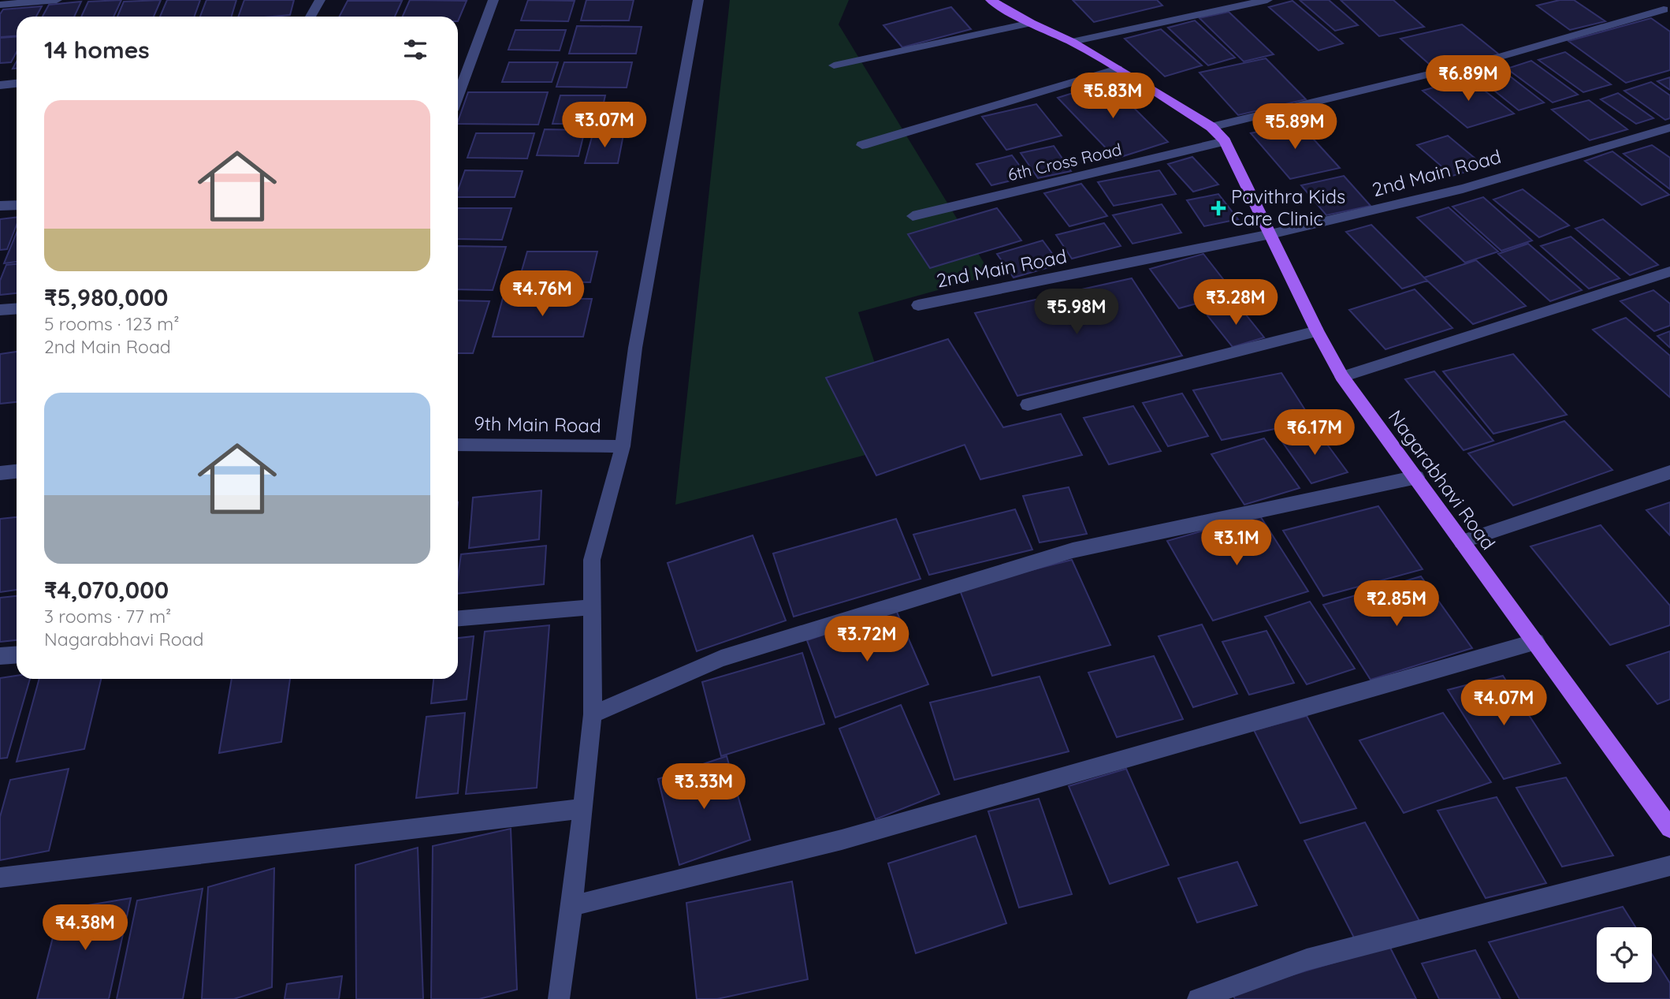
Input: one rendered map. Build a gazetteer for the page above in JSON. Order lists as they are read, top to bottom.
{
  "streets": {
    "main road": ["Nagarabhavi Road"],
    "street": ["6th Cross Road", "2nd Main Road", "9th Main Road"]
  },
  "crossings": [
    ["6th Cross Road", "Nagarabhavi Road"],
    ["2nd Main Road", "Nagarabhavi Road"]
  ],
  "places": {
    "health": ["Pavithra Kids Care Clinic"]
  },
  "page": {
    "heading": "14 homes",
    "price": [
      "₹6.89M",
      "₹5.83M",
      "₹3.07M",
      "₹5.89M",
      "₹4.76M",
      "₹3.28M",
      "₹5.98M",
      "₹6.17M",
      "₹3.1M",
      "₹2.85M",
      "₹3.72M",
      "₹4.07M",
      "₹3.33M",
      "₹4.38M"
    ],
    "list": [
      {
        "name": "₹5,980,000",
        "note": "5 rooms · 123 m² · 2nd Main Road"
      },
      {
        "name": "₹4,070,000",
        "note": "3 rooms · 77 m² · Nagarabhavi Road"
      }
    ]
  }
}
